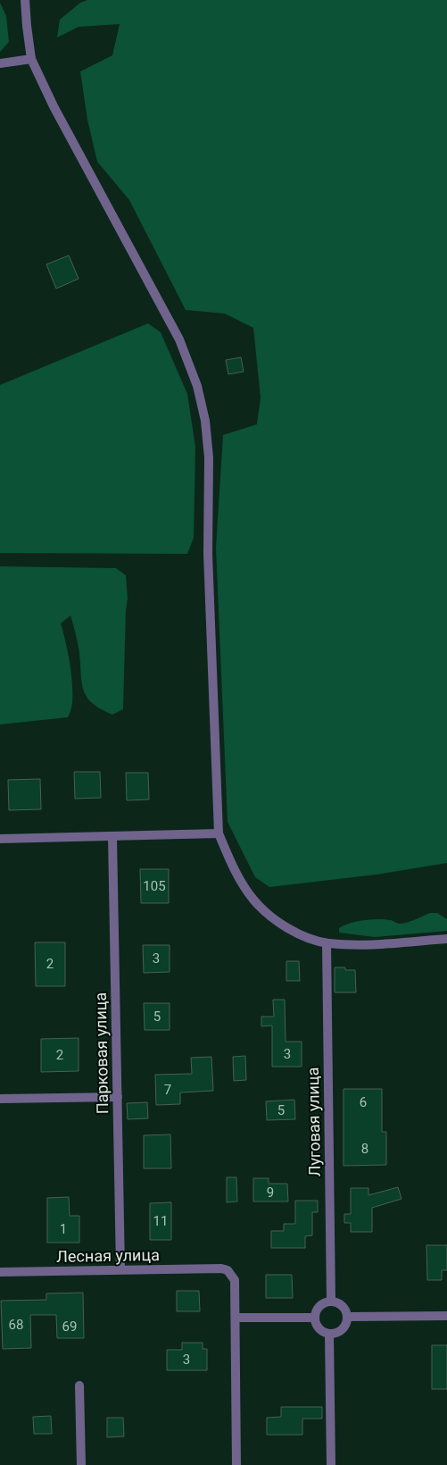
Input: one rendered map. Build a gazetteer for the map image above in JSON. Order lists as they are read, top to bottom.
{
  "streets": {
    "street": ["Парковая улица", "Луговая улица", "Лесная улица"]
  },
  "crossings": [
    ["Парковая улица", "Лесная улица"]
  ],
  "house_numbers": [
    "105",
    "3",
    "2",
    "5",
    "3",
    "2",
    "7",
    "6",
    "5",
    "8",
    "9",
    "11",
    "1",
    "68",
    "69",
    "3"
  ]
}
